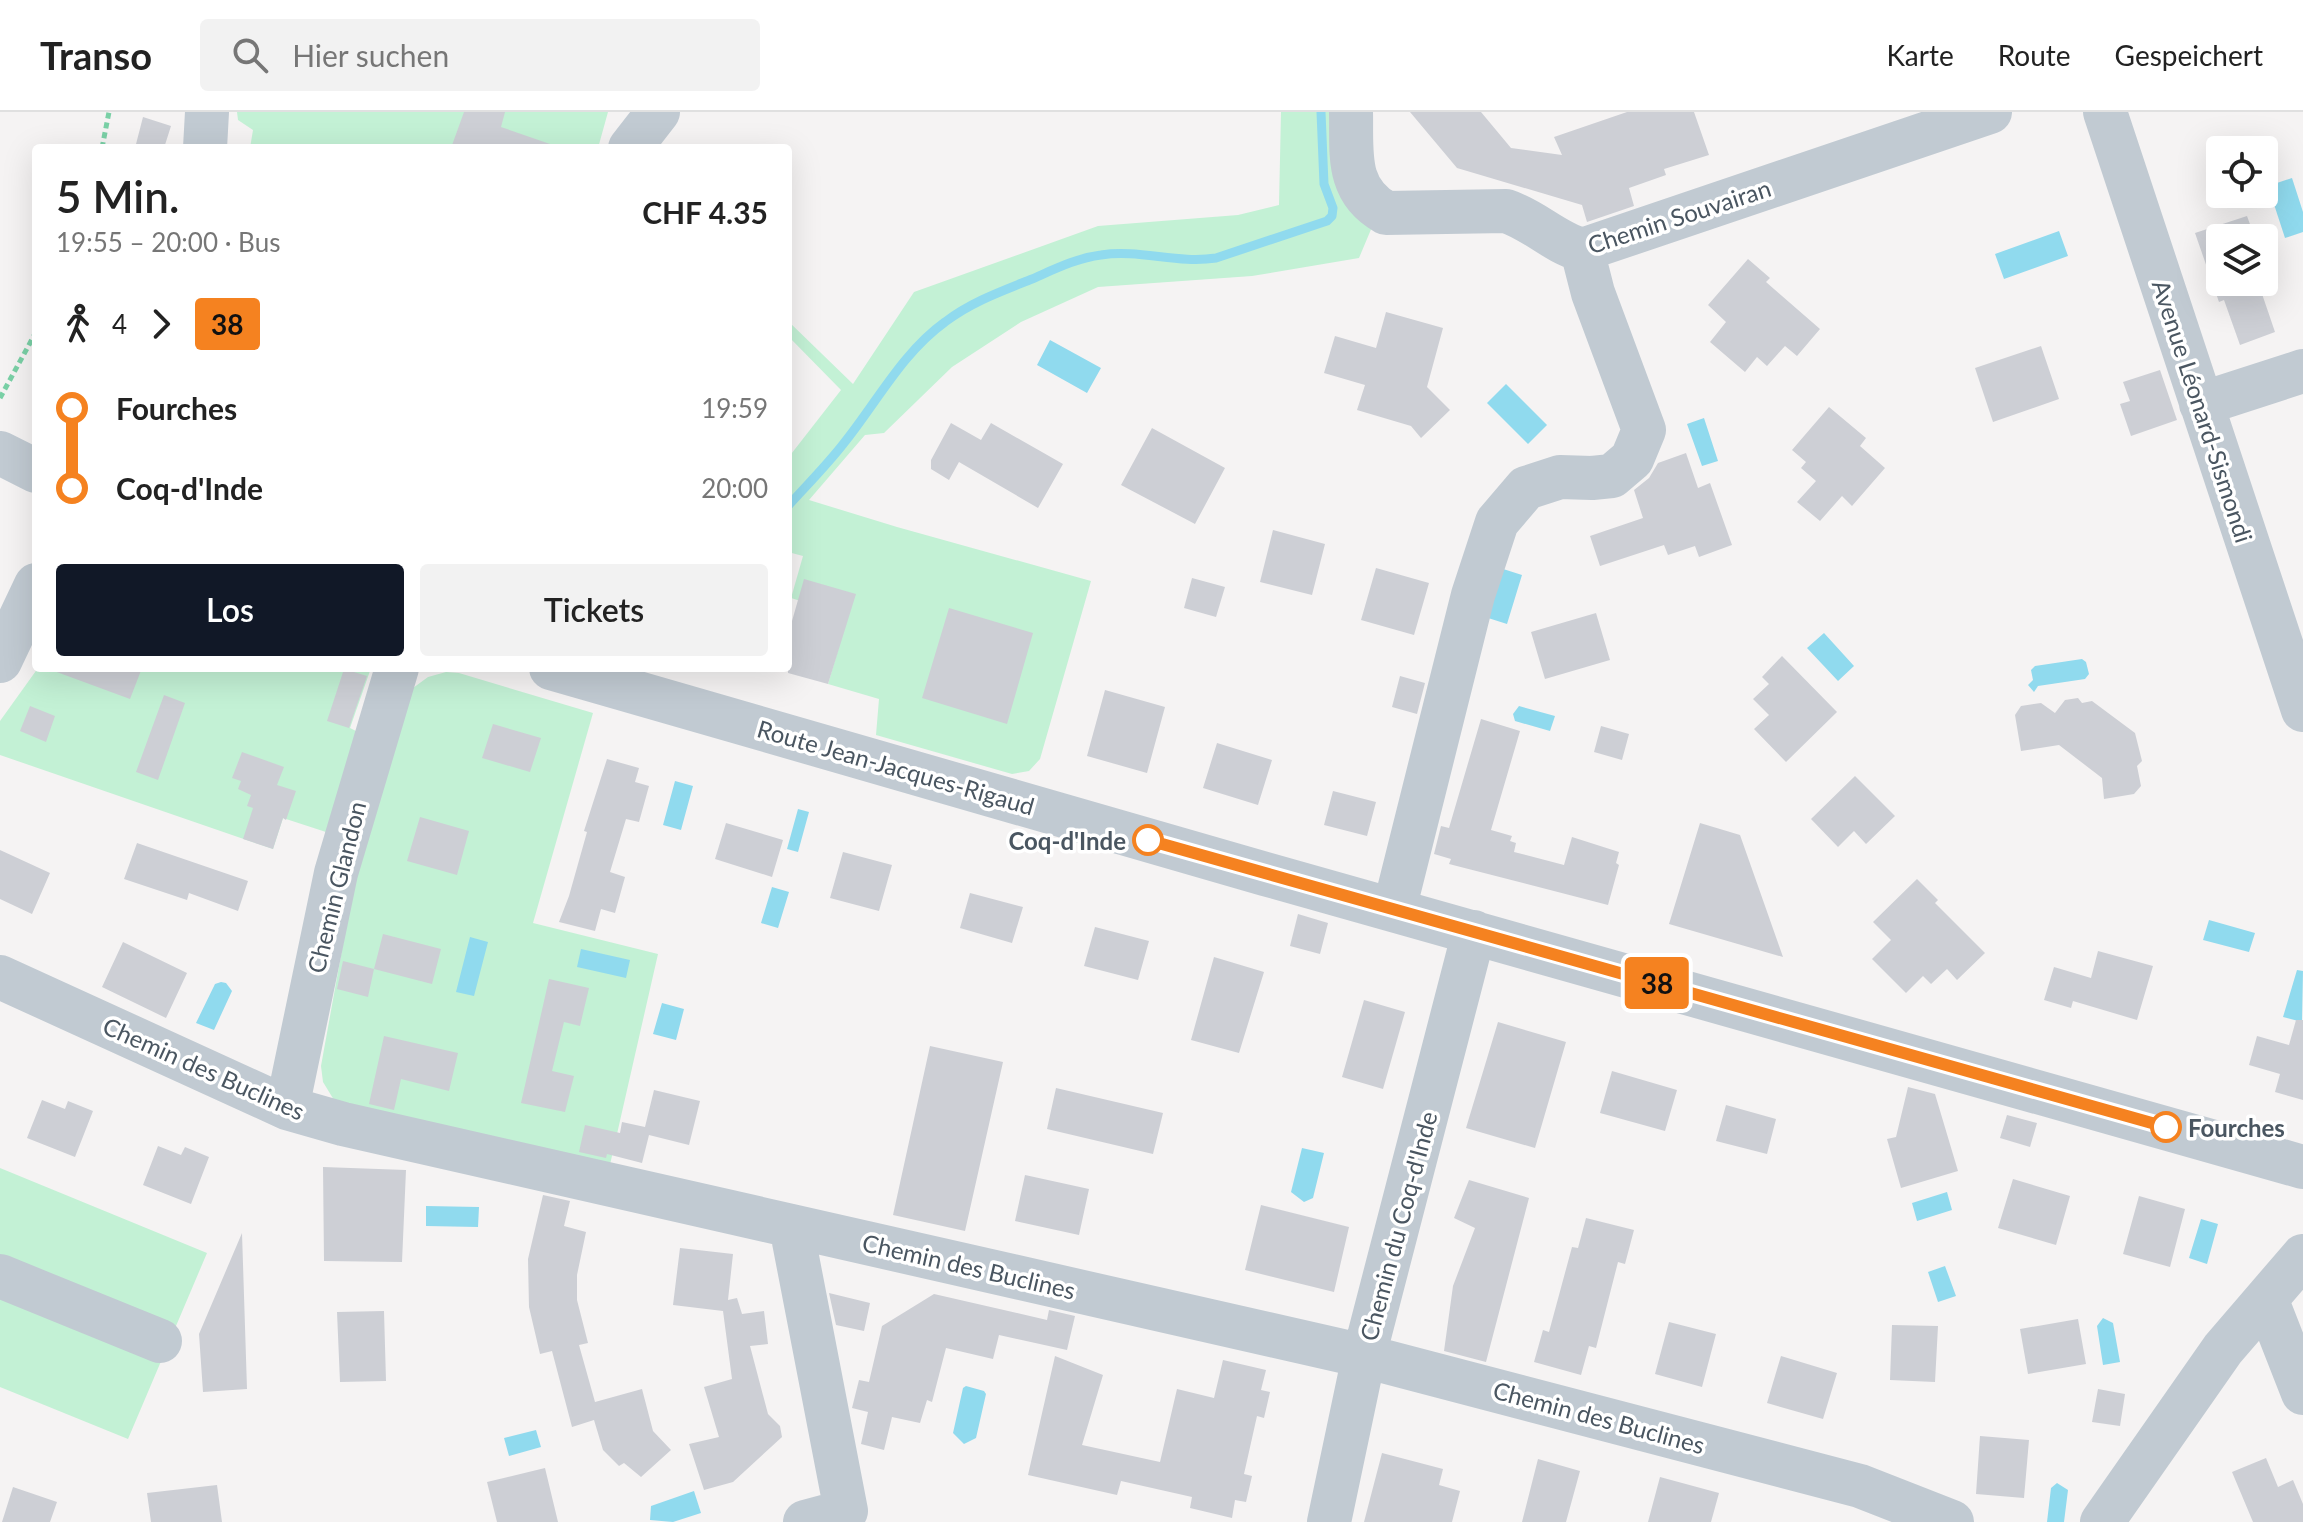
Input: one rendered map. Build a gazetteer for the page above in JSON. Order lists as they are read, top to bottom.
{
  "streets": {
    "street": [
      "Chemin Souvairan",
      "Avenue Léonard-Sismondi",
      "Route Jean-Jacques-Rigaud",
      "Chemin Glandon",
      "Chemin des Buclines",
      "Chemin du Coq-d'Inde"
    ]
  },
  "crossings": [
    ["Route Jean-Jacques-Rigaud", "Chemin du Coq-d'Inde"],
    ["Chemin Glandon", "Chemin des Buclines"],
    ["Chemin des Buclines", "Chemin du Coq-d'Inde"]
  ],
  "places": ["Coq-d'Inde", "Fourches"],
  "lines": ["bus line 38"],
  "page": {
    "header": "Transo",
    "search": "Hier suchen",
    "nav": ["Karte", "Route", "Gespeichert"],
    "on_map": "38",
    "heading": ["5 Min.", "19:55 – 20:00 · Bus", "CHF 4.35"],
    "legs": ["4", "38"],
    "list": [
      {
        "name": "Fourches",
        "value": "19:59"
      },
      {
        "name": "Coq-d'Inde",
        "value": "20:00"
      }
    ],
    "buttons": ["Los", "Tickets"]
  }
}
